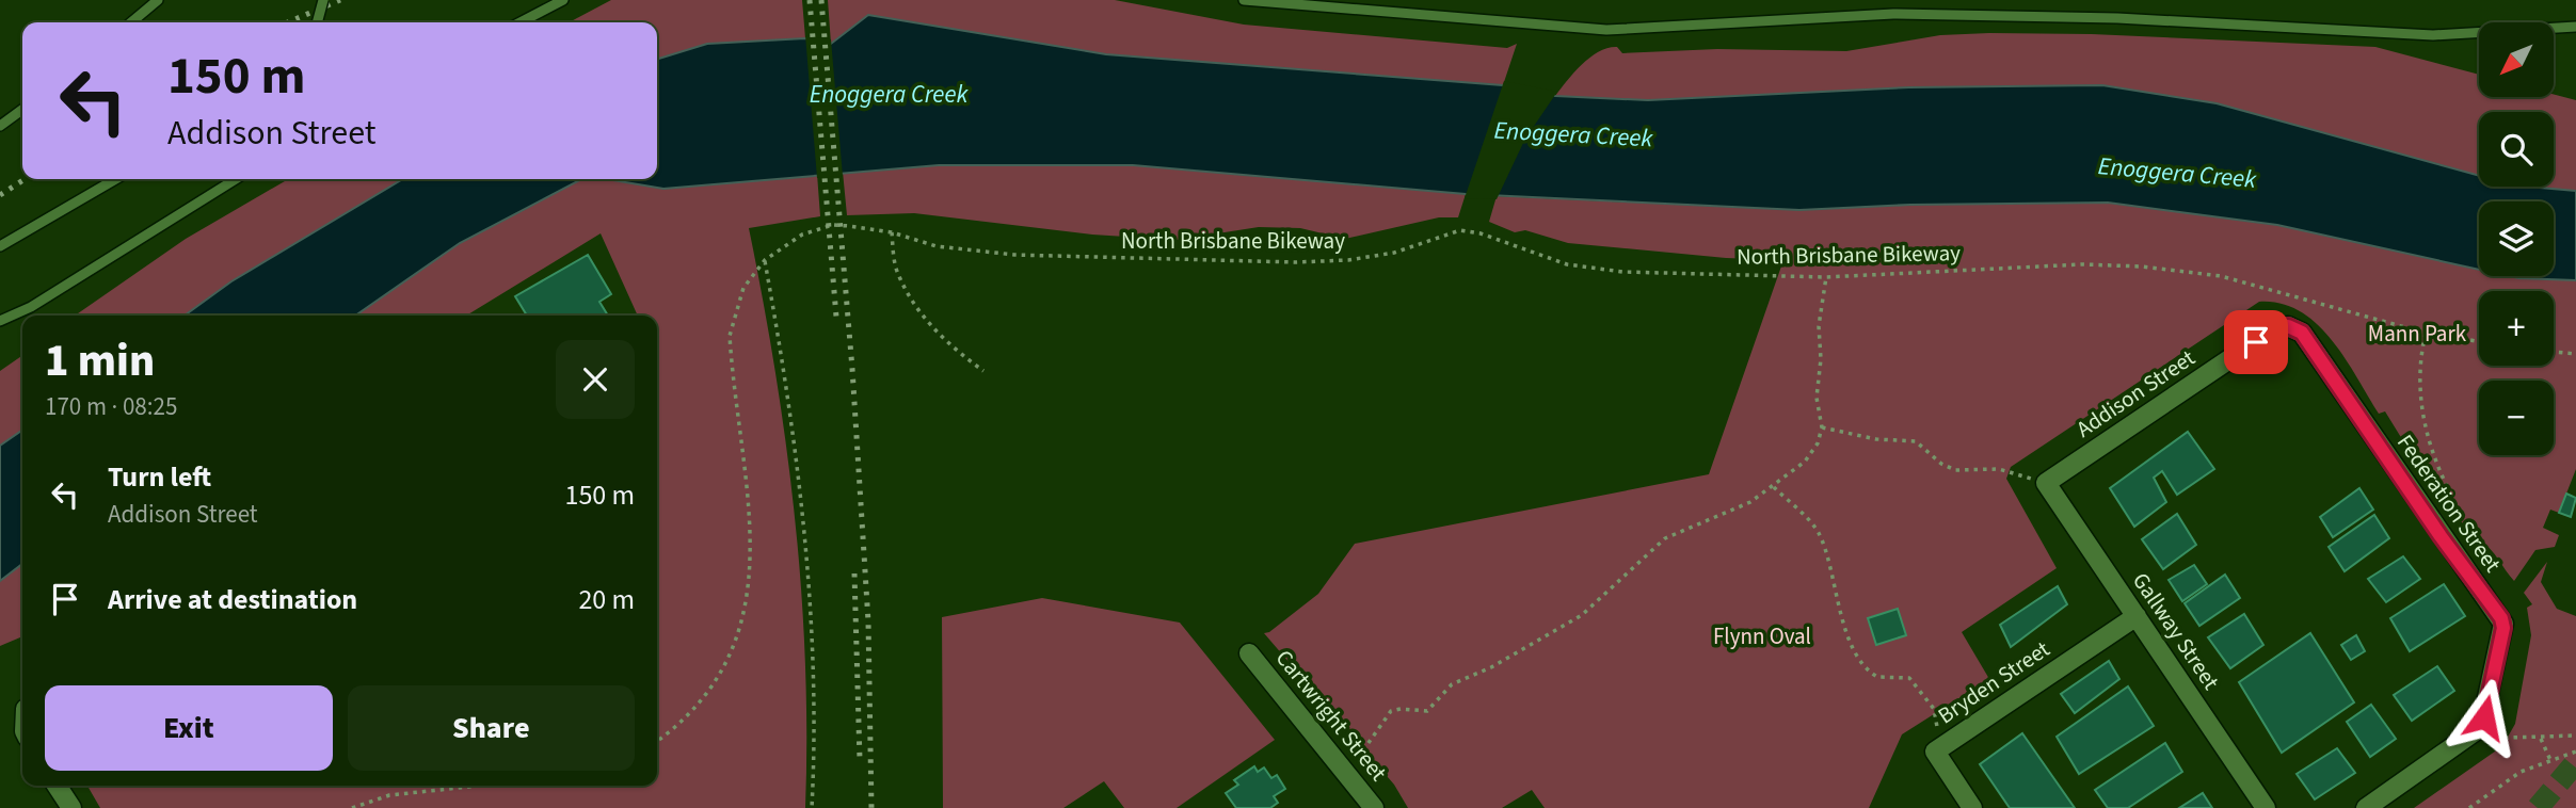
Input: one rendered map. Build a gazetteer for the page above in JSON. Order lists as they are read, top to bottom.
{
  "streets": {
    "street": [
      "Addison Street",
      "Federation Street",
      "Gallway Street",
      "Bryden Street",
      "Cartwright Street"
    ],
    "path": ["North Brisbane Bikeway"]
  },
  "crossings": [
    ["Addison Street", "Federation Street"],
    ["Addison Street", "Gallway Street"],
    ["Gallway Street", "Bryden Street"]
  ],
  "water": ["Enoggera Creek"],
  "parks": ["Mann Park", "Flynn Oval"],
  "north": "bottom left",
  "page": {
    "map_buttons": ["+", "−"],
    "turn": ["150 m", "Addison Street"],
    "heading": ["1 min", "170 m · 08:25"],
    "list": [
      {
        "name": "Turn left",
        "note": "Addison Street",
        "value": "150 m"
      },
      {
        "name": "Arrive at destination",
        "value": "20 m"
      }
    ],
    "buttons": ["Exit", "Share"]
  }
}
